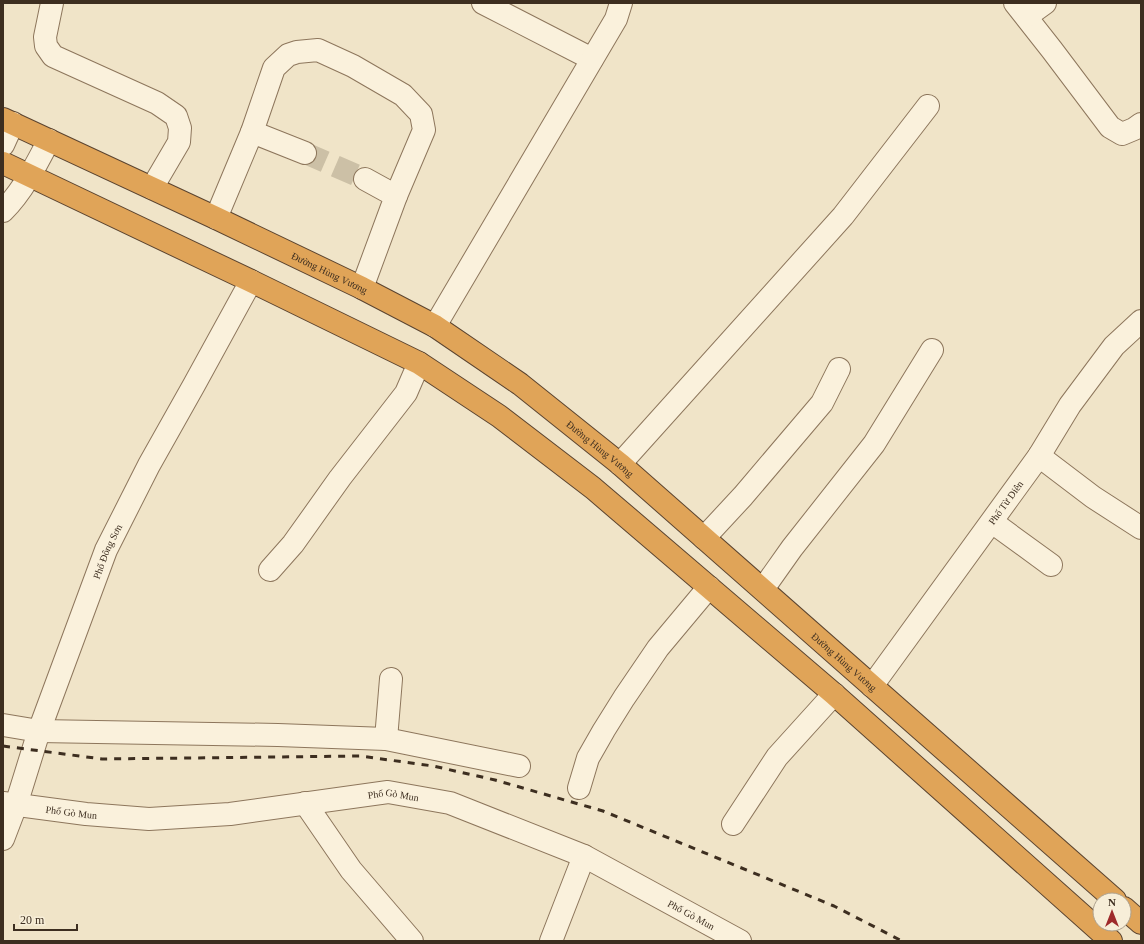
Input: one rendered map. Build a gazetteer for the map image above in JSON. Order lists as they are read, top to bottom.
{
  "streets": {
    "highway": ["Đường Hùng Vương"],
    "street": ["Phố Từ Diên", "Phố Đông Sơn", "Phố Gò Mun"]
  },
  "crossings": [
    ["Đường Hùng Vương", "Phố Từ Diên"],
    ["Phố Đông Sơn", "Phố Gò Mun"]
  ],
  "scale_bar": "20 m",
  "north": "top"
}
